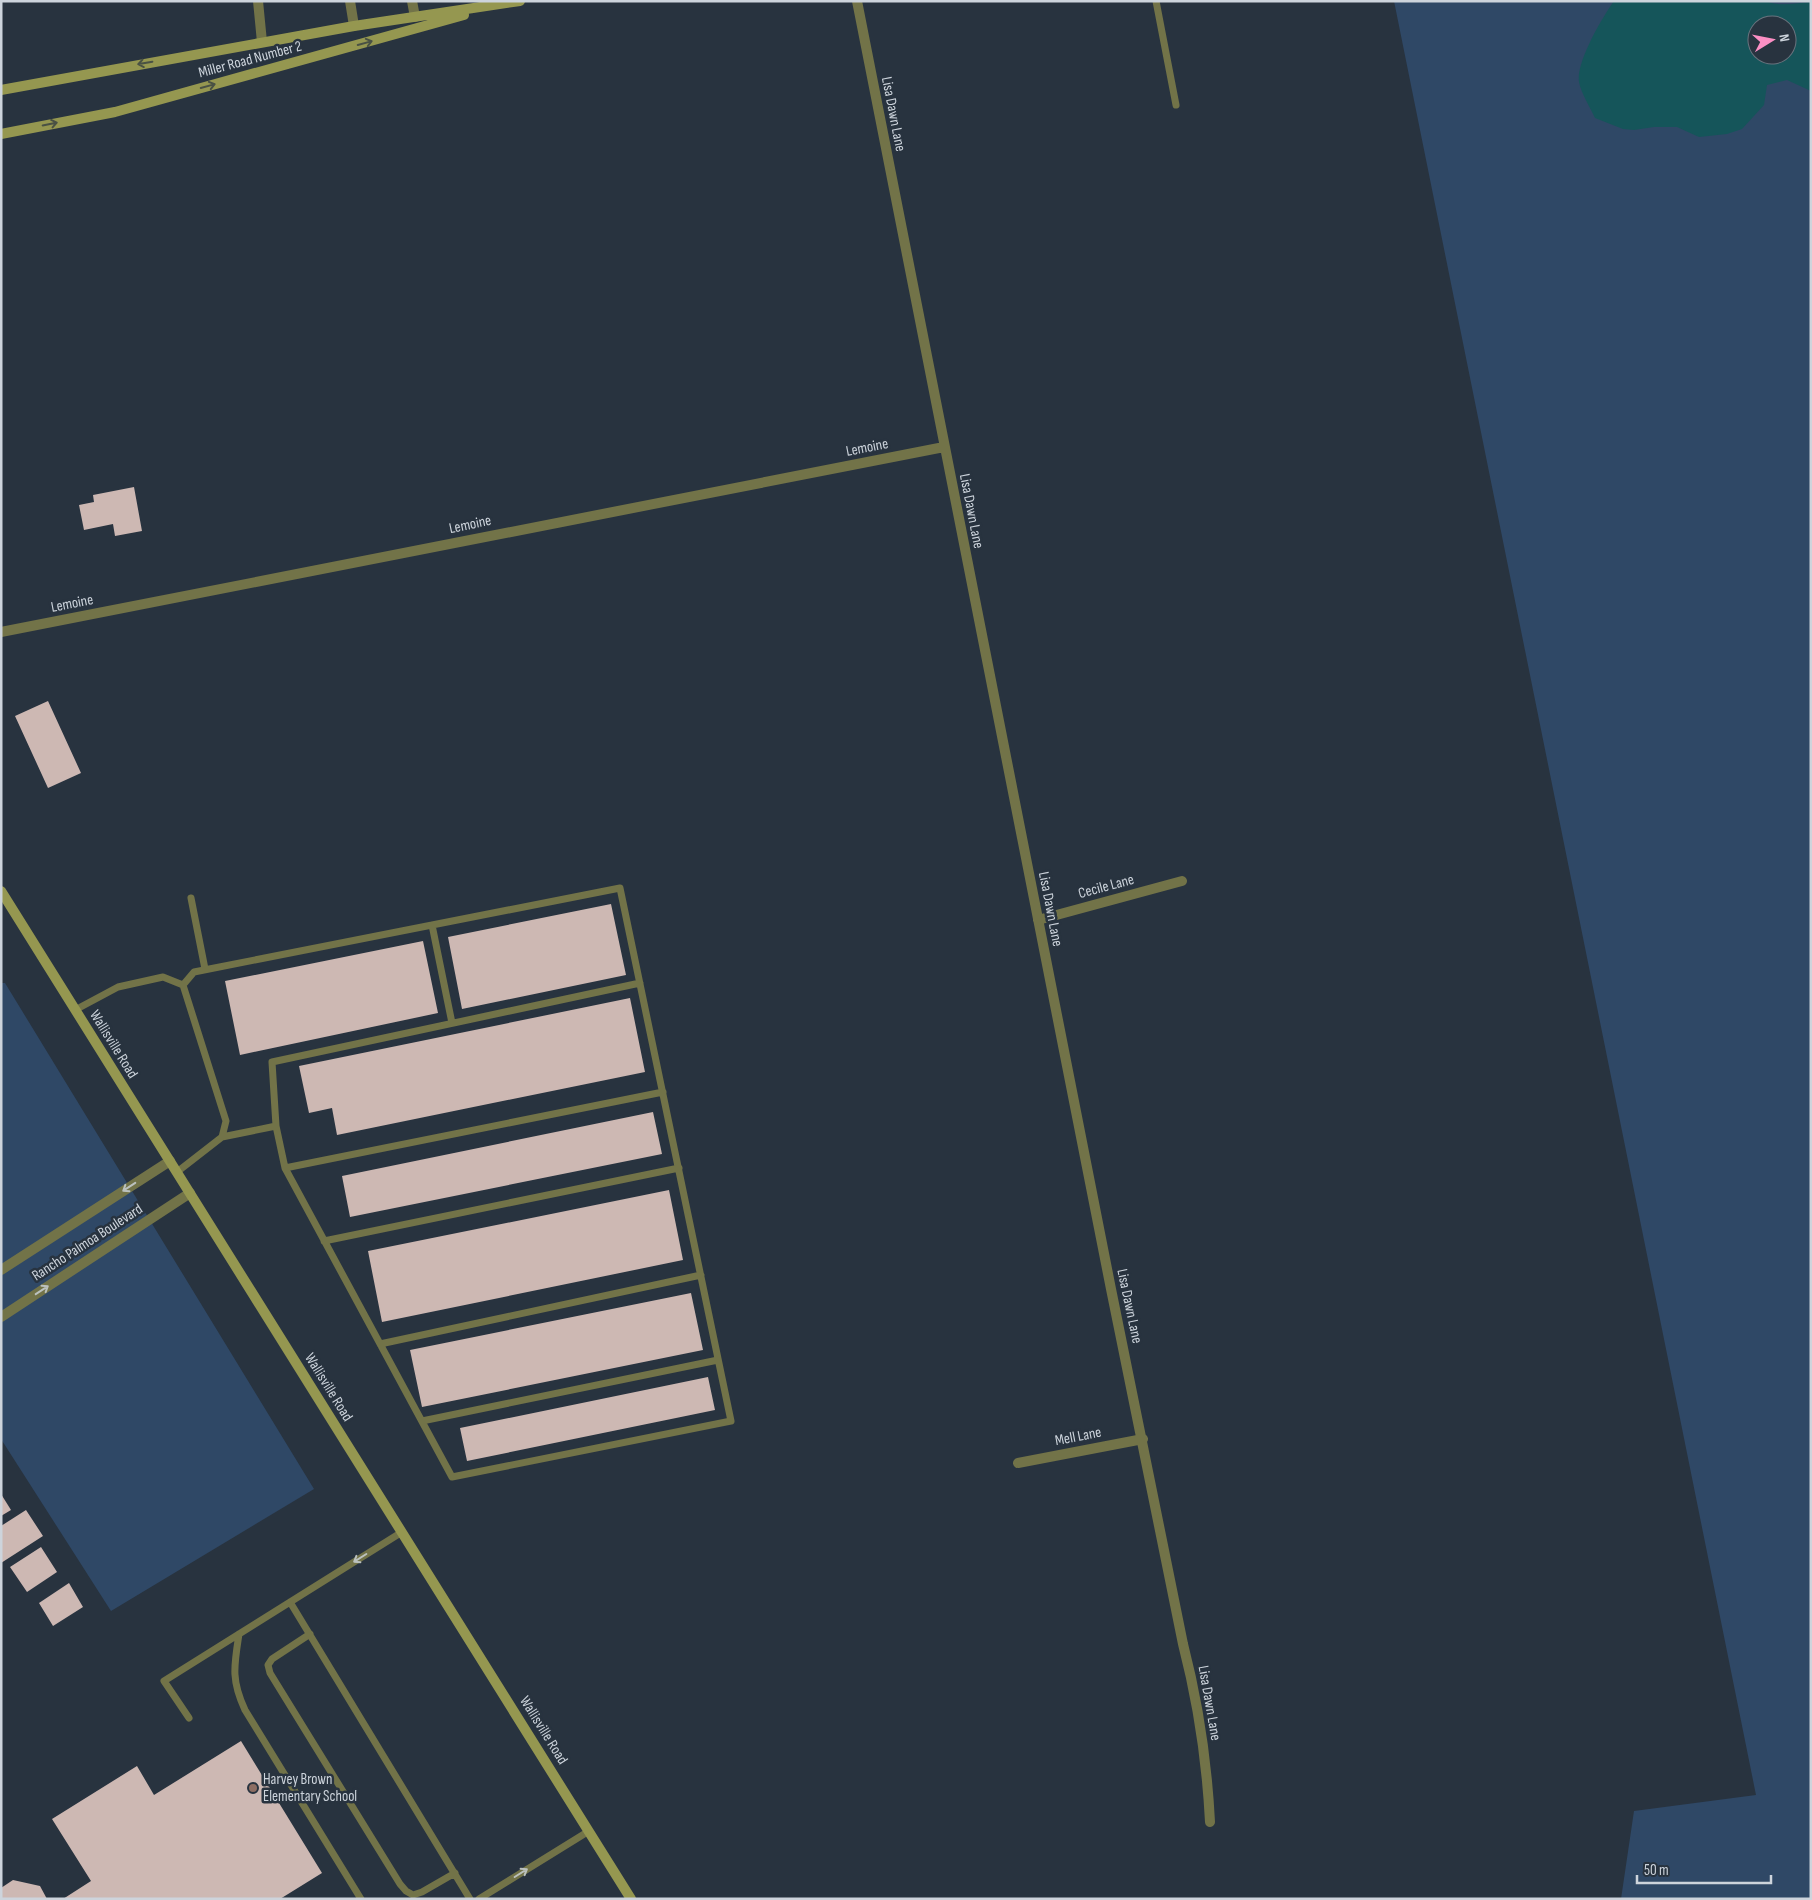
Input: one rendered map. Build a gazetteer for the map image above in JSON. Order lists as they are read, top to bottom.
{
  "streets": {
    "main road": ["Miller Road Number 2", "Wallisville Road"],
    "street": [
      "Lisa Dawn Lane",
      "Lemoine",
      "Cecile Lane",
      "Rancho Palmoa Boulevard",
      "Mell Lane"
    ]
  },
  "crossings": [
    ["Lisa Dawn Lane", "Lemoine"],
    ["Lisa Dawn Lane", "Cecile Lane"],
    ["Lisa Dawn Lane", "Mell Lane"],
    ["Wallisville Road", "Rancho Palmoa Boulevard"]
  ],
  "places": ["Harvey Brown Elementary School"],
  "scale_bar": "50 m",
  "north": "right"
}
